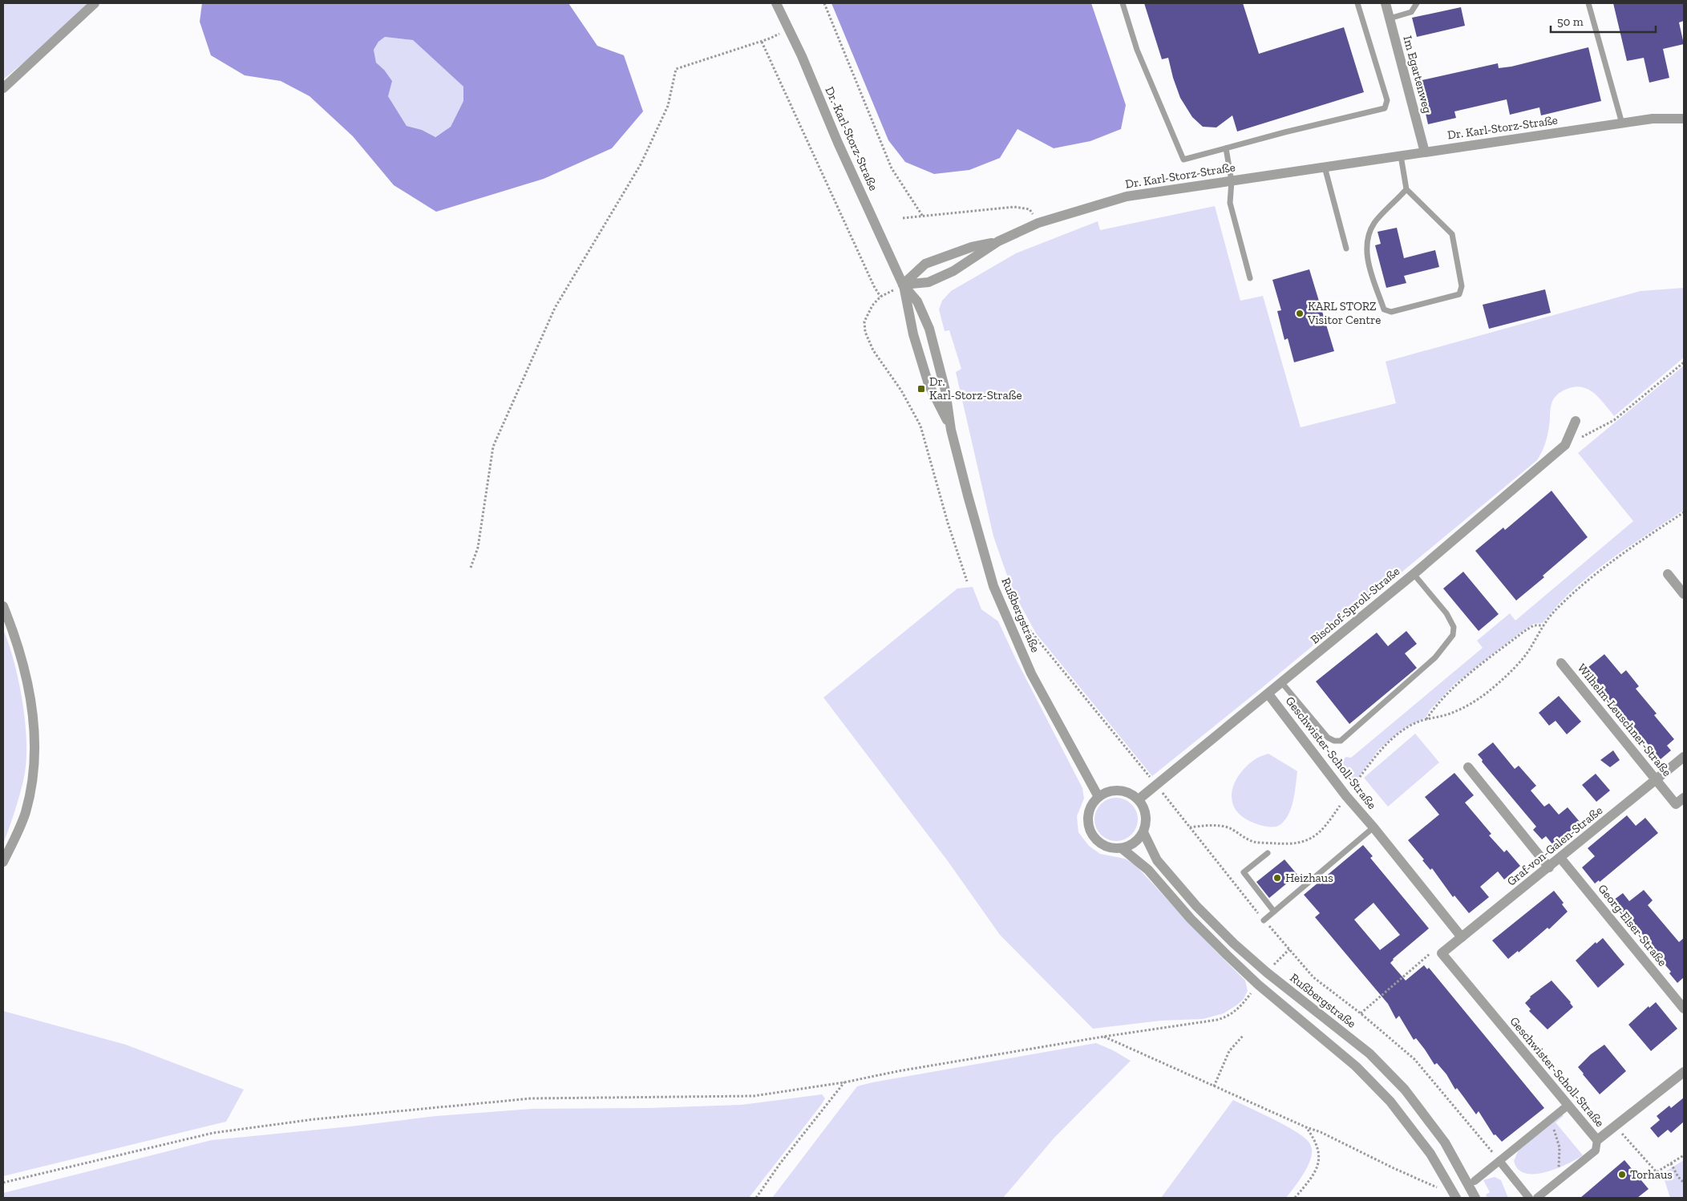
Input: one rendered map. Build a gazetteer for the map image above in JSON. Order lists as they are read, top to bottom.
{
  "streets": {
    "street": [
      "Im Egartenweg",
      "Dr. Karl-Storz-Straße",
      "Dr.-Karl-Storz-Straße",
      "Bischof-Sproll-Straße",
      "Rußbergstraße",
      "Wilhelm-Leuschner-Straße",
      "Geschwister-Scholl-Straße",
      "Graf-von-Galen-Straße",
      "Georg-Elser-Straße"
    ]
  },
  "crossings": [
    ["Im Egartenweg", "Dr. Karl-Storz-Straße"],
    ["Dr. Karl-Storz-Straße", "Dr.-Karl-Storz-Straße"],
    ["Dr. Karl-Storz-Straße", "Rußbergstraße"],
    ["Dr.-Karl-Storz-Straße", "Rußbergstraße"],
    ["Bischof-Sproll-Straße", "Rußbergstraße"],
    ["Bischof-Sproll-Straße", "Geschwister-Scholl-Straße"],
    ["Wilhelm-Leuschner-Straße", "Graf-von-Galen-Straße"],
    ["Geschwister-Scholl-Straße", "Graf-von-Galen-Straße"],
    ["Graf-von-Galen-Straße", "Georg-Elser-Straße"]
  ],
  "places": {
    "other": ["KARL STORZ Visitor Centre", "Heizhaus", "Torhaus"],
    "transit": ["Dr. Karl-Storz-Straße"]
  },
  "scale_bar": "50 m"
}
